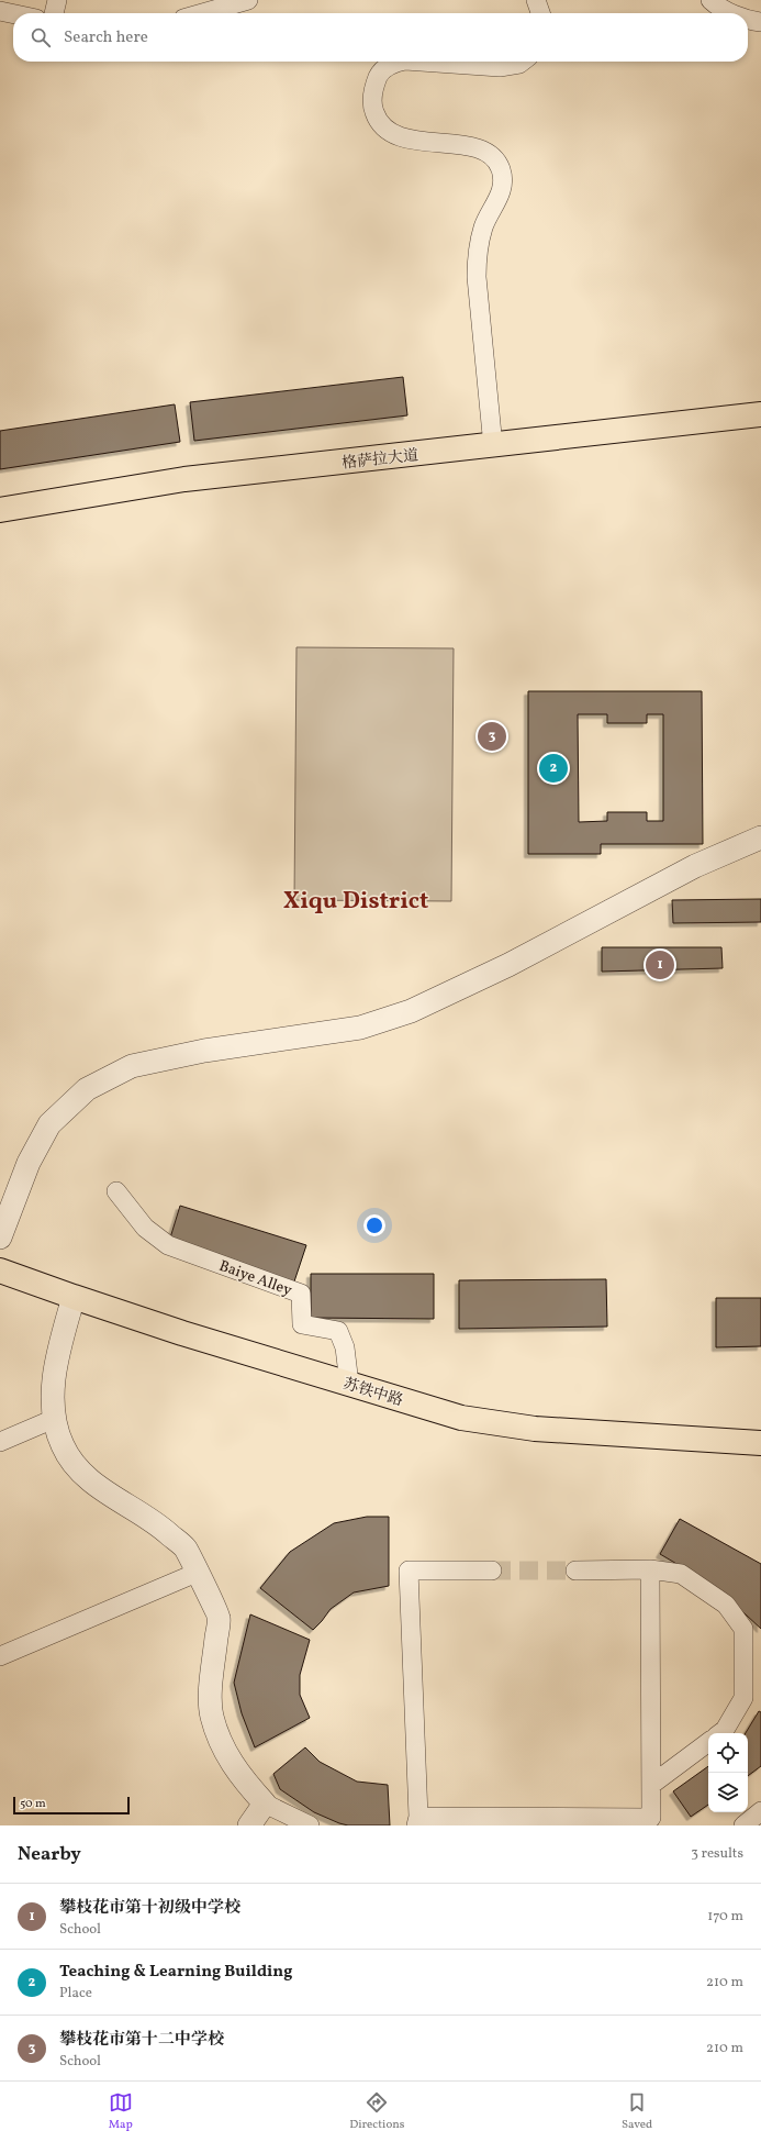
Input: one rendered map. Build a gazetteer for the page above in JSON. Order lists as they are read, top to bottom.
{
  "streets": {
    "main road": ["格萨拉大道", "苏铁中路"],
    "street": ["Baiye Alley"]
  },
  "crossings": [
    ["Baiye Alley", "苏铁中路"]
  ],
  "districts": ["Xiqu District"],
  "scale_bar": "50 m",
  "page": {
    "search": "Search here",
    "pins": ["3", "2", "1"],
    "scale": "50 m",
    "heading": ["Nearby", "3 results"],
    "list": [
      {
        "mark": "1",
        "name": "攀枝花市第十初级中学校",
        "note": "School",
        "value": "170 m"
      },
      {
        "mark": "2",
        "name": "Teaching & Learning Building",
        "note": "Place",
        "value": "210 m"
      },
      {
        "mark": "3",
        "name": "攀枝花市第十二中学校",
        "note": "School",
        "value": "210 m"
      }
    ],
    "nav": ["Map", "Directions", "Saved"]
  }
}
